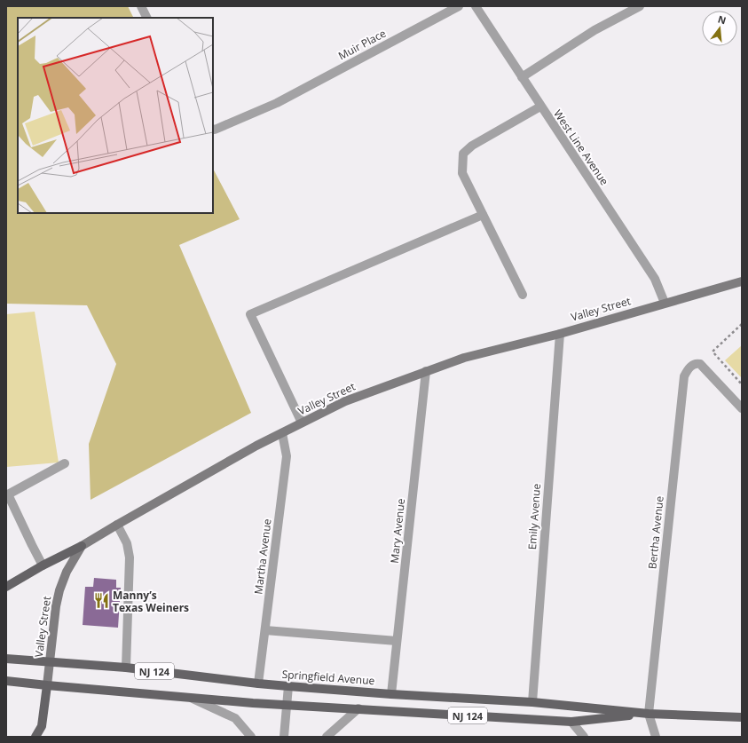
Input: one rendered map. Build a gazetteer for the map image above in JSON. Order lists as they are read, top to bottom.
{
  "streets": {
    "main road": ["Valley Street", "NJ 124", "Springfield Avenue"],
    "street": [
      "Muir Place",
      "West Line Avenue",
      "Emily Avenue",
      "Mary Avenue",
      "Bertha Avenue",
      "Martha Avenue"
    ]
  },
  "crossings": [
    ["West Line Avenue", "Valley Street"],
    ["Valley Street", "Emily Avenue"],
    ["Valley Street", "Mary Avenue"],
    ["Valley Street", "Martha Avenue"],
    ["Valley Street", "Springfield Avenue"],
    ["Emily Avenue", "Springfield Avenue"],
    ["Mary Avenue", "Springfield Avenue"],
    ["Bertha Avenue", "Springfield Avenue"],
    ["Martha Avenue", "Springfield Avenue"]
  ],
  "places": {
    "restaurant": ["Manny’s Texas Weiners"]
  },
  "north": "top"
}
